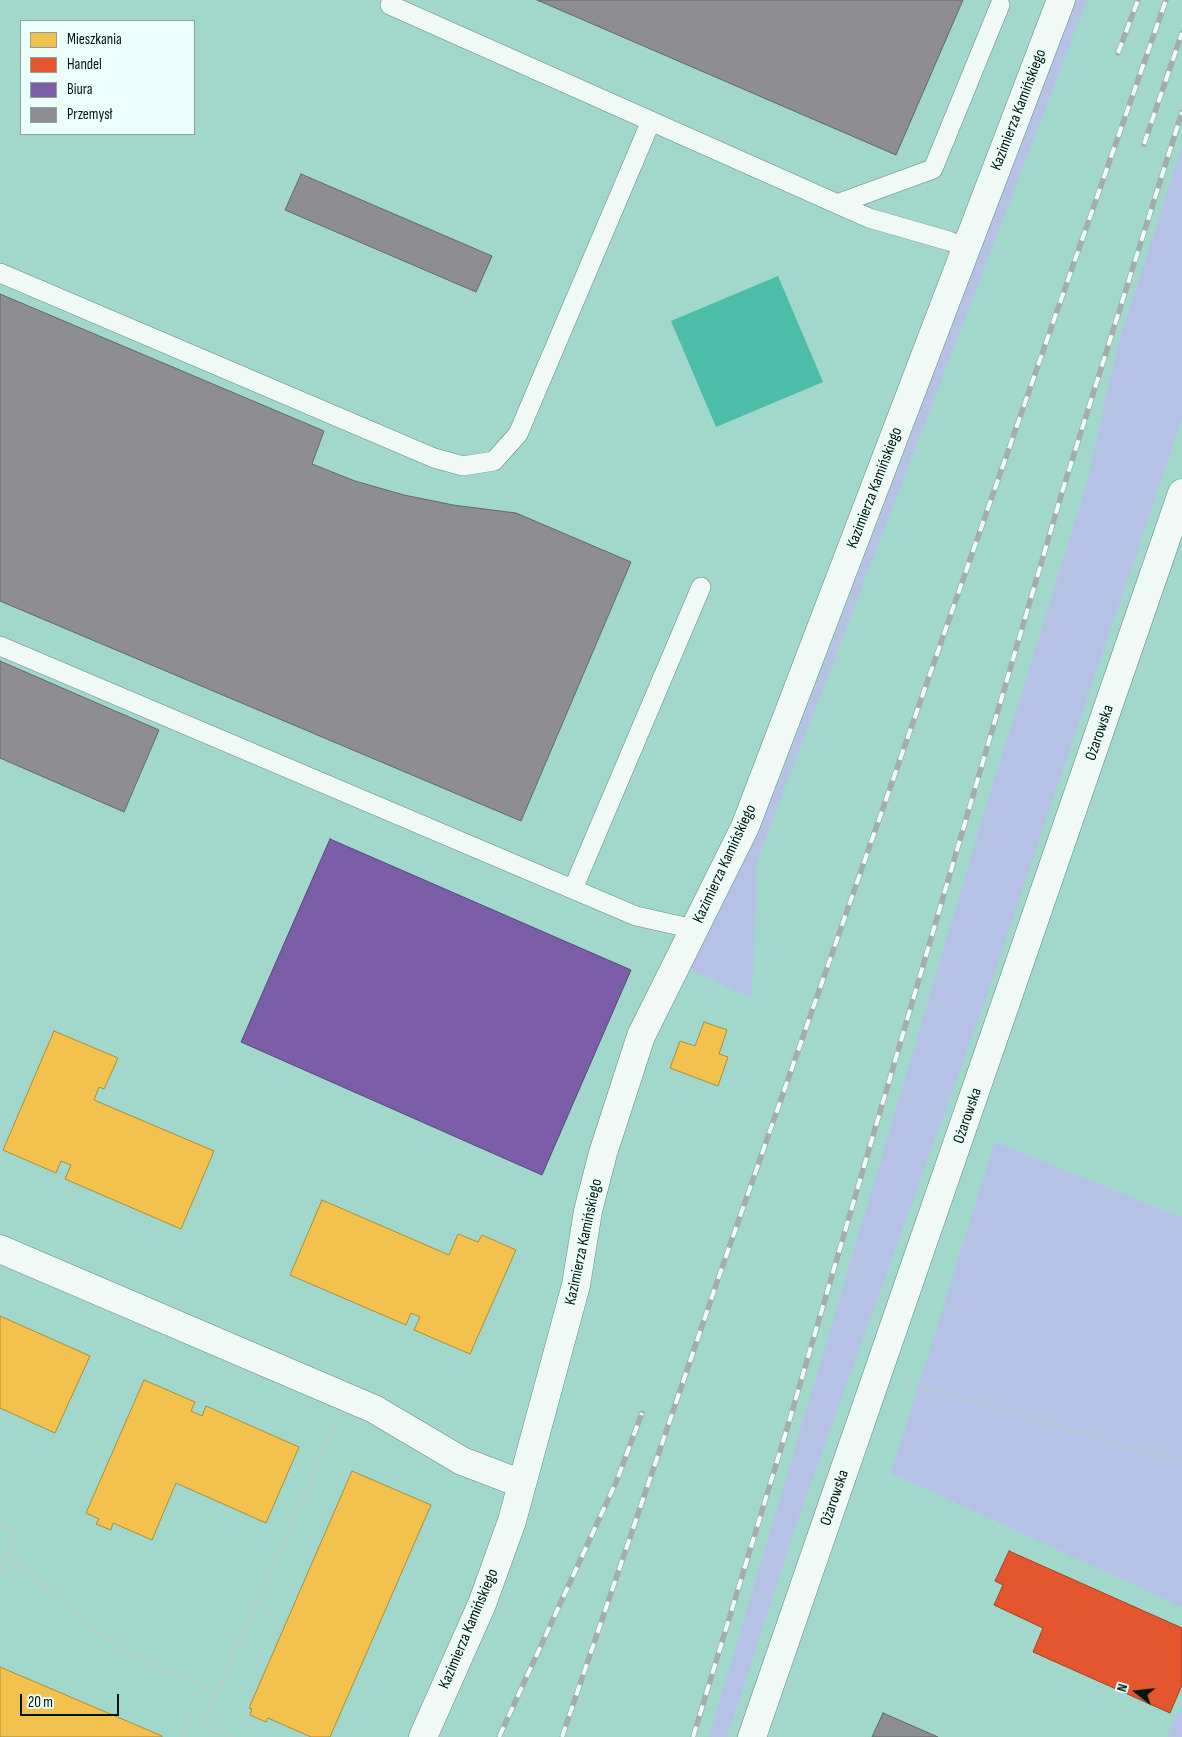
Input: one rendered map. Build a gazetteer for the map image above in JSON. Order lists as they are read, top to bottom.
{
  "streets": {
    "street": ["Kazimierza Kamińskiego", "Ożarowska"]
  },
  "legend": [
    "Mieszkania",
    "Handel",
    "Biura",
    "Przemysł"
  ],
  "scale_bar": "20 m",
  "north": "left"
}
